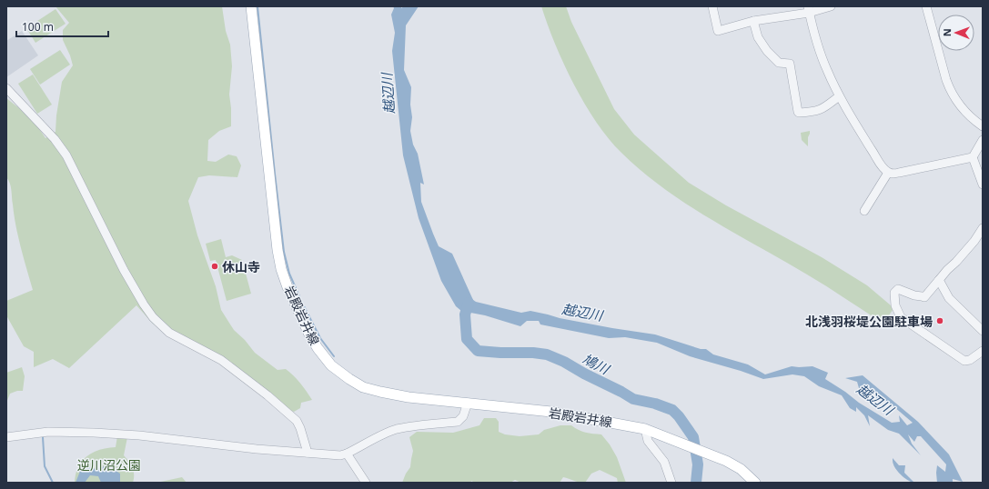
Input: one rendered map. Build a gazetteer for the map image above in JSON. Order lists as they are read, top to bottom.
{
  "streets": {
    "main road": ["岩殿岩井線"]
  },
  "water": ["越辺川", "鳩川"],
  "parks": ["逆川沼公園"],
  "places": ["休山寺", "北浅羽桜堤公園駐車場"],
  "scale_bar": "100 m",
  "north": "left"
}
